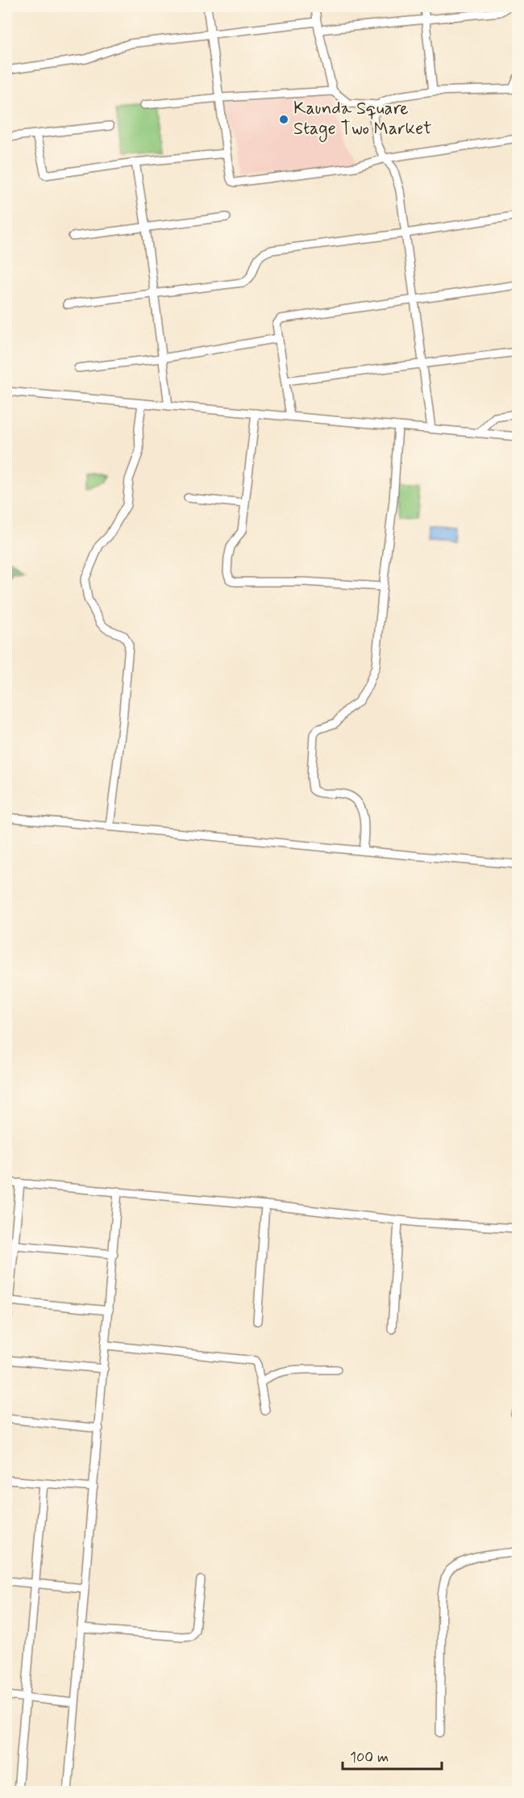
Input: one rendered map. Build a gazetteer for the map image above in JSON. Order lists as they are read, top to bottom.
{
  "places": ["Kaunda Square Stage Two Market"],
  "scale_bar": "100 m"
}
